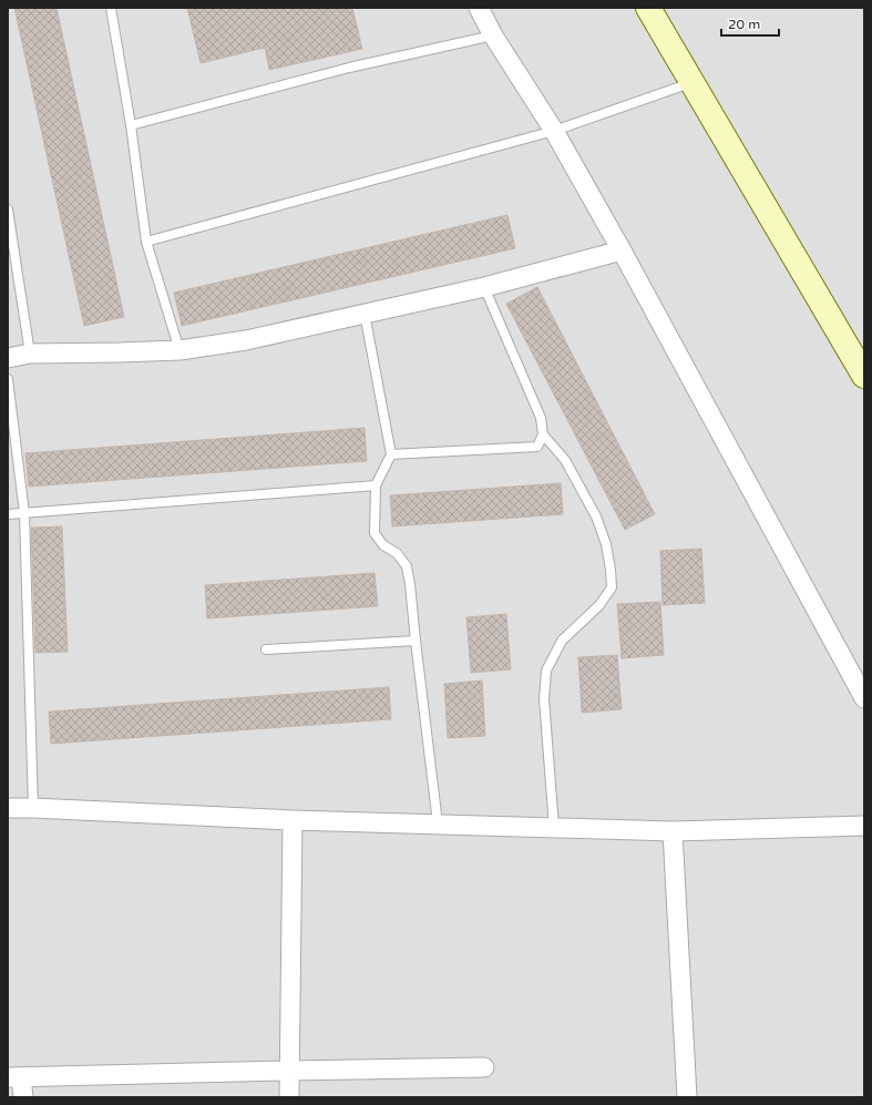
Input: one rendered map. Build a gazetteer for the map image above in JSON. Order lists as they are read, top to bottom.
{
  "scale_bar": "20 m"
}
